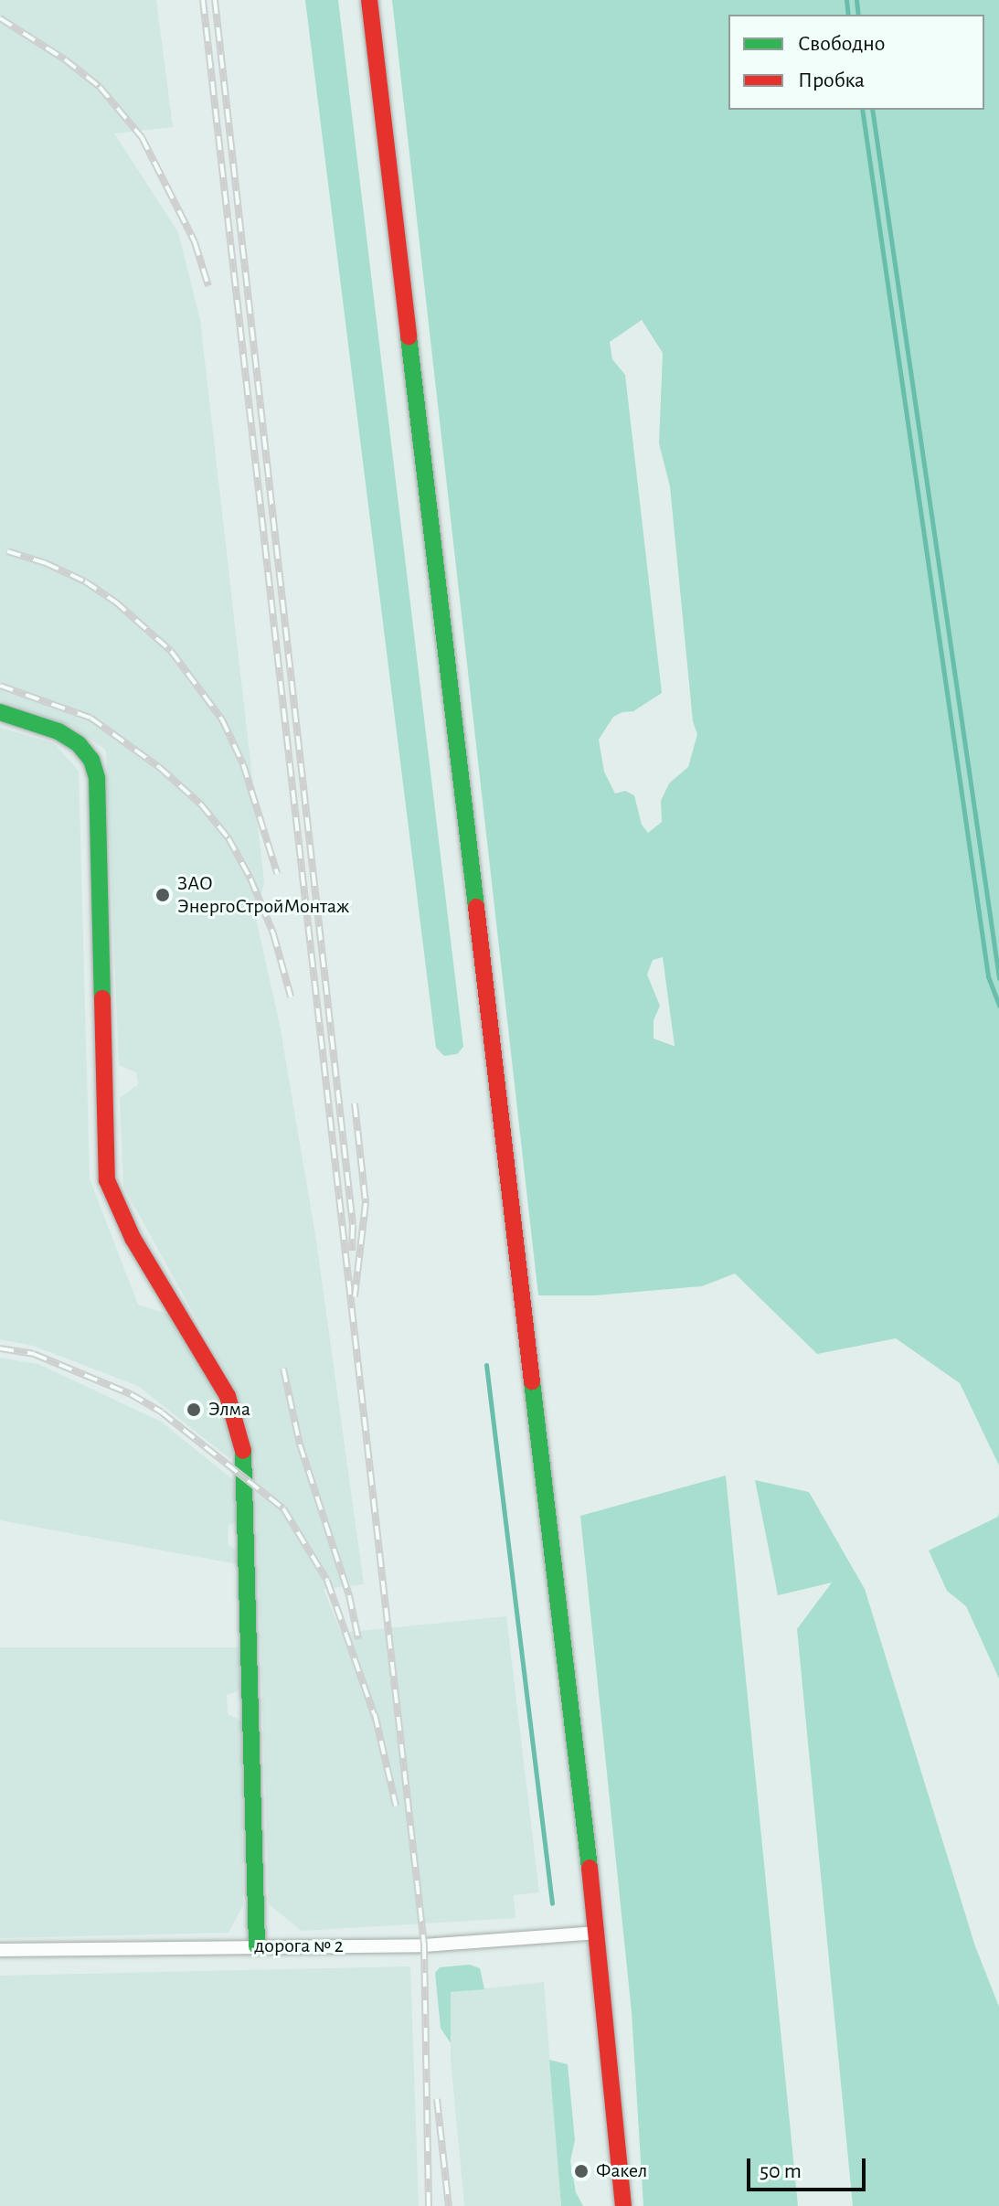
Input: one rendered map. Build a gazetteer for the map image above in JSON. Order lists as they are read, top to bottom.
{
  "streets": {
    "street": ["дорога № 2"]
  },
  "places": ["ЗАО ЭнергоСтройМонтаж", "Элма", "Факел"],
  "legend": ["Свободно", "Пробка"],
  "scale_bar": "50 m"
}
